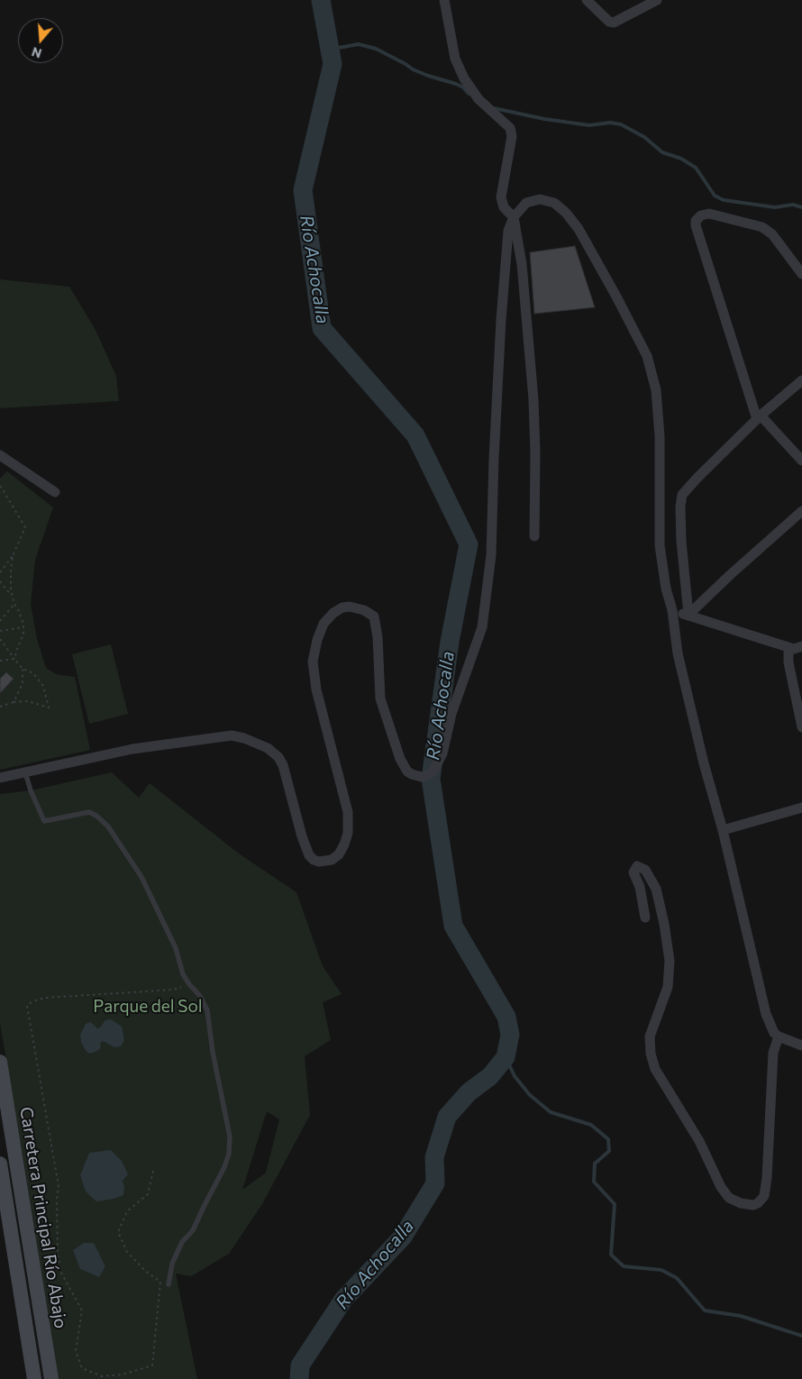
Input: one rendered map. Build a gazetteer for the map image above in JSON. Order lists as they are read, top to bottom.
{
  "streets": {
    "main road": ["Carretera Principal Río Abajo"]
  },
  "water": ["Río Achocalla"],
  "parks": ["Parque del Sol"],
  "north": "bottom"
}
